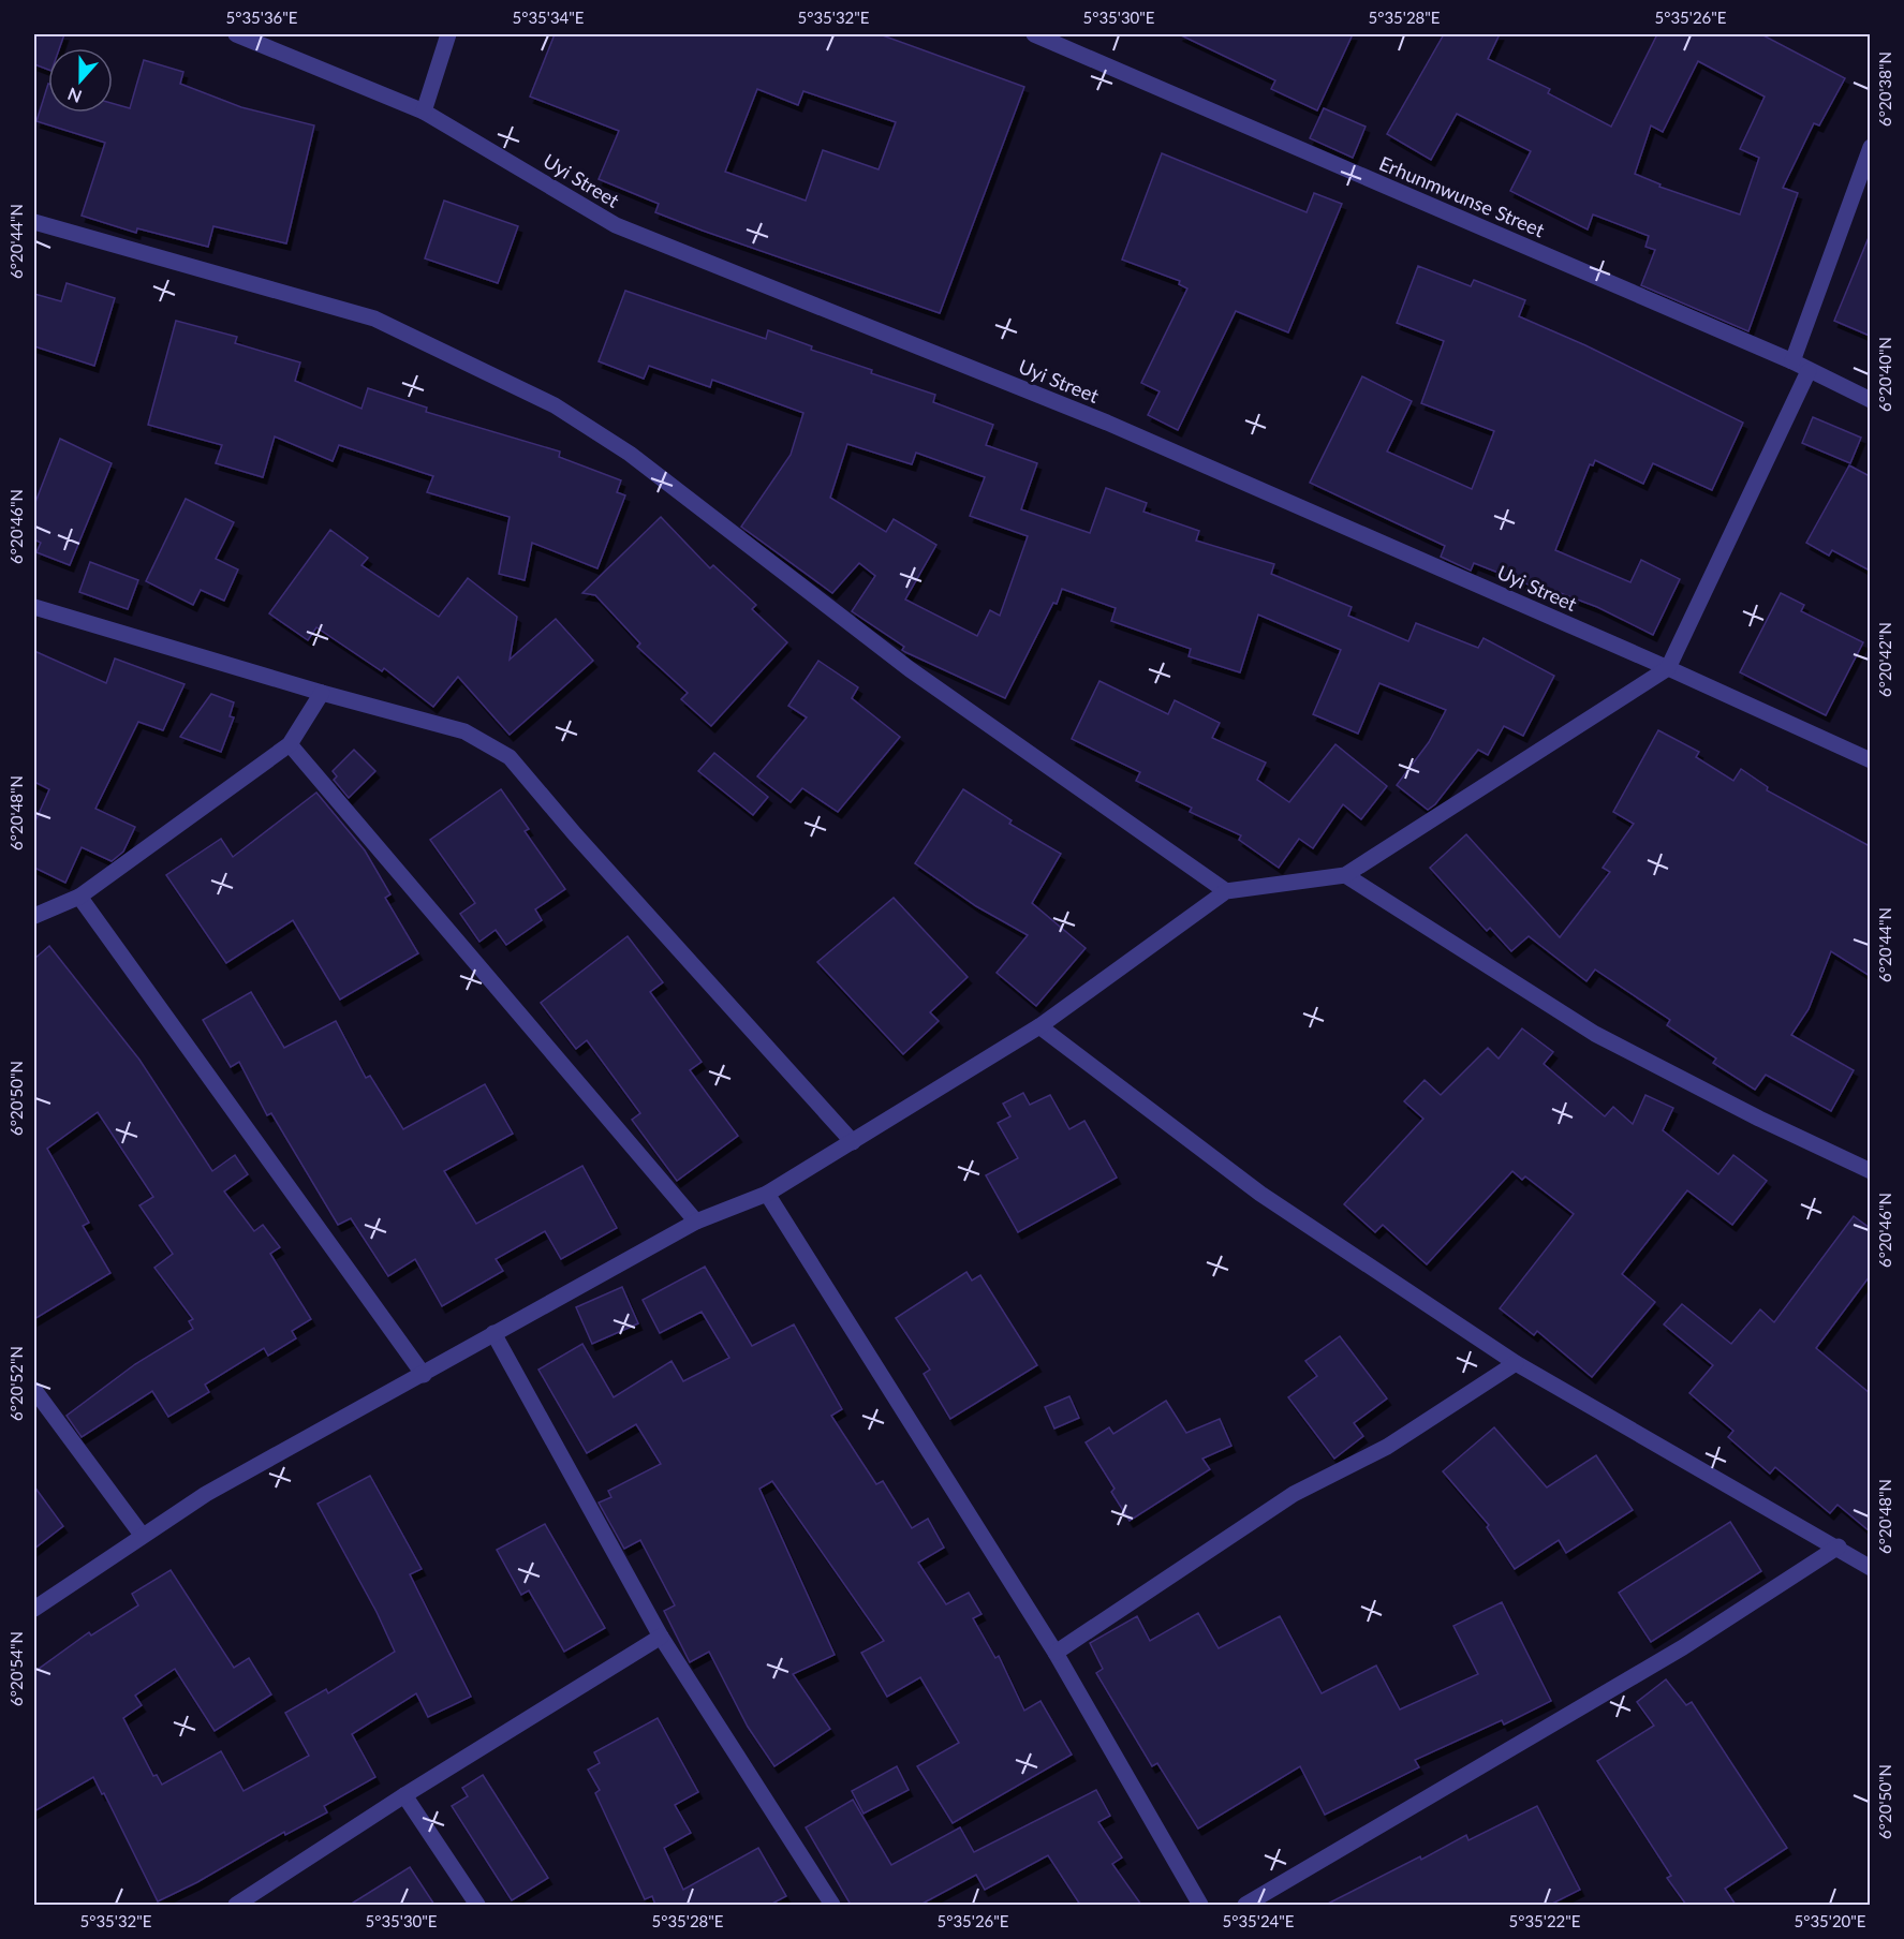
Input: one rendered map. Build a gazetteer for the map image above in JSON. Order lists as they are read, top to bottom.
{
  "streets": {
    "street": ["Uyi Street", "Erhunmwunse Street"]
  },
  "north": "bottom",
  "coordinates": [
    "5°35'36\"E",
    "5°35'34\"E",
    "5°35'32\"E",
    "5°35'30\"E",
    "5°35'28\"E",
    "5°35'26\"E",
    "6°20'38\"N",
    "6°20'44\"N",
    "6°20'40\"N",
    "6°20'46\"N",
    "6°20'42\"N",
    "6°20'48\"N",
    "6°20'50\"N",
    "6°20'52\"N",
    "6°20'54\"N",
    "5°35'24\"E",
    "5°35'22\"E",
    "5°35'20\"E"
  ]
}
